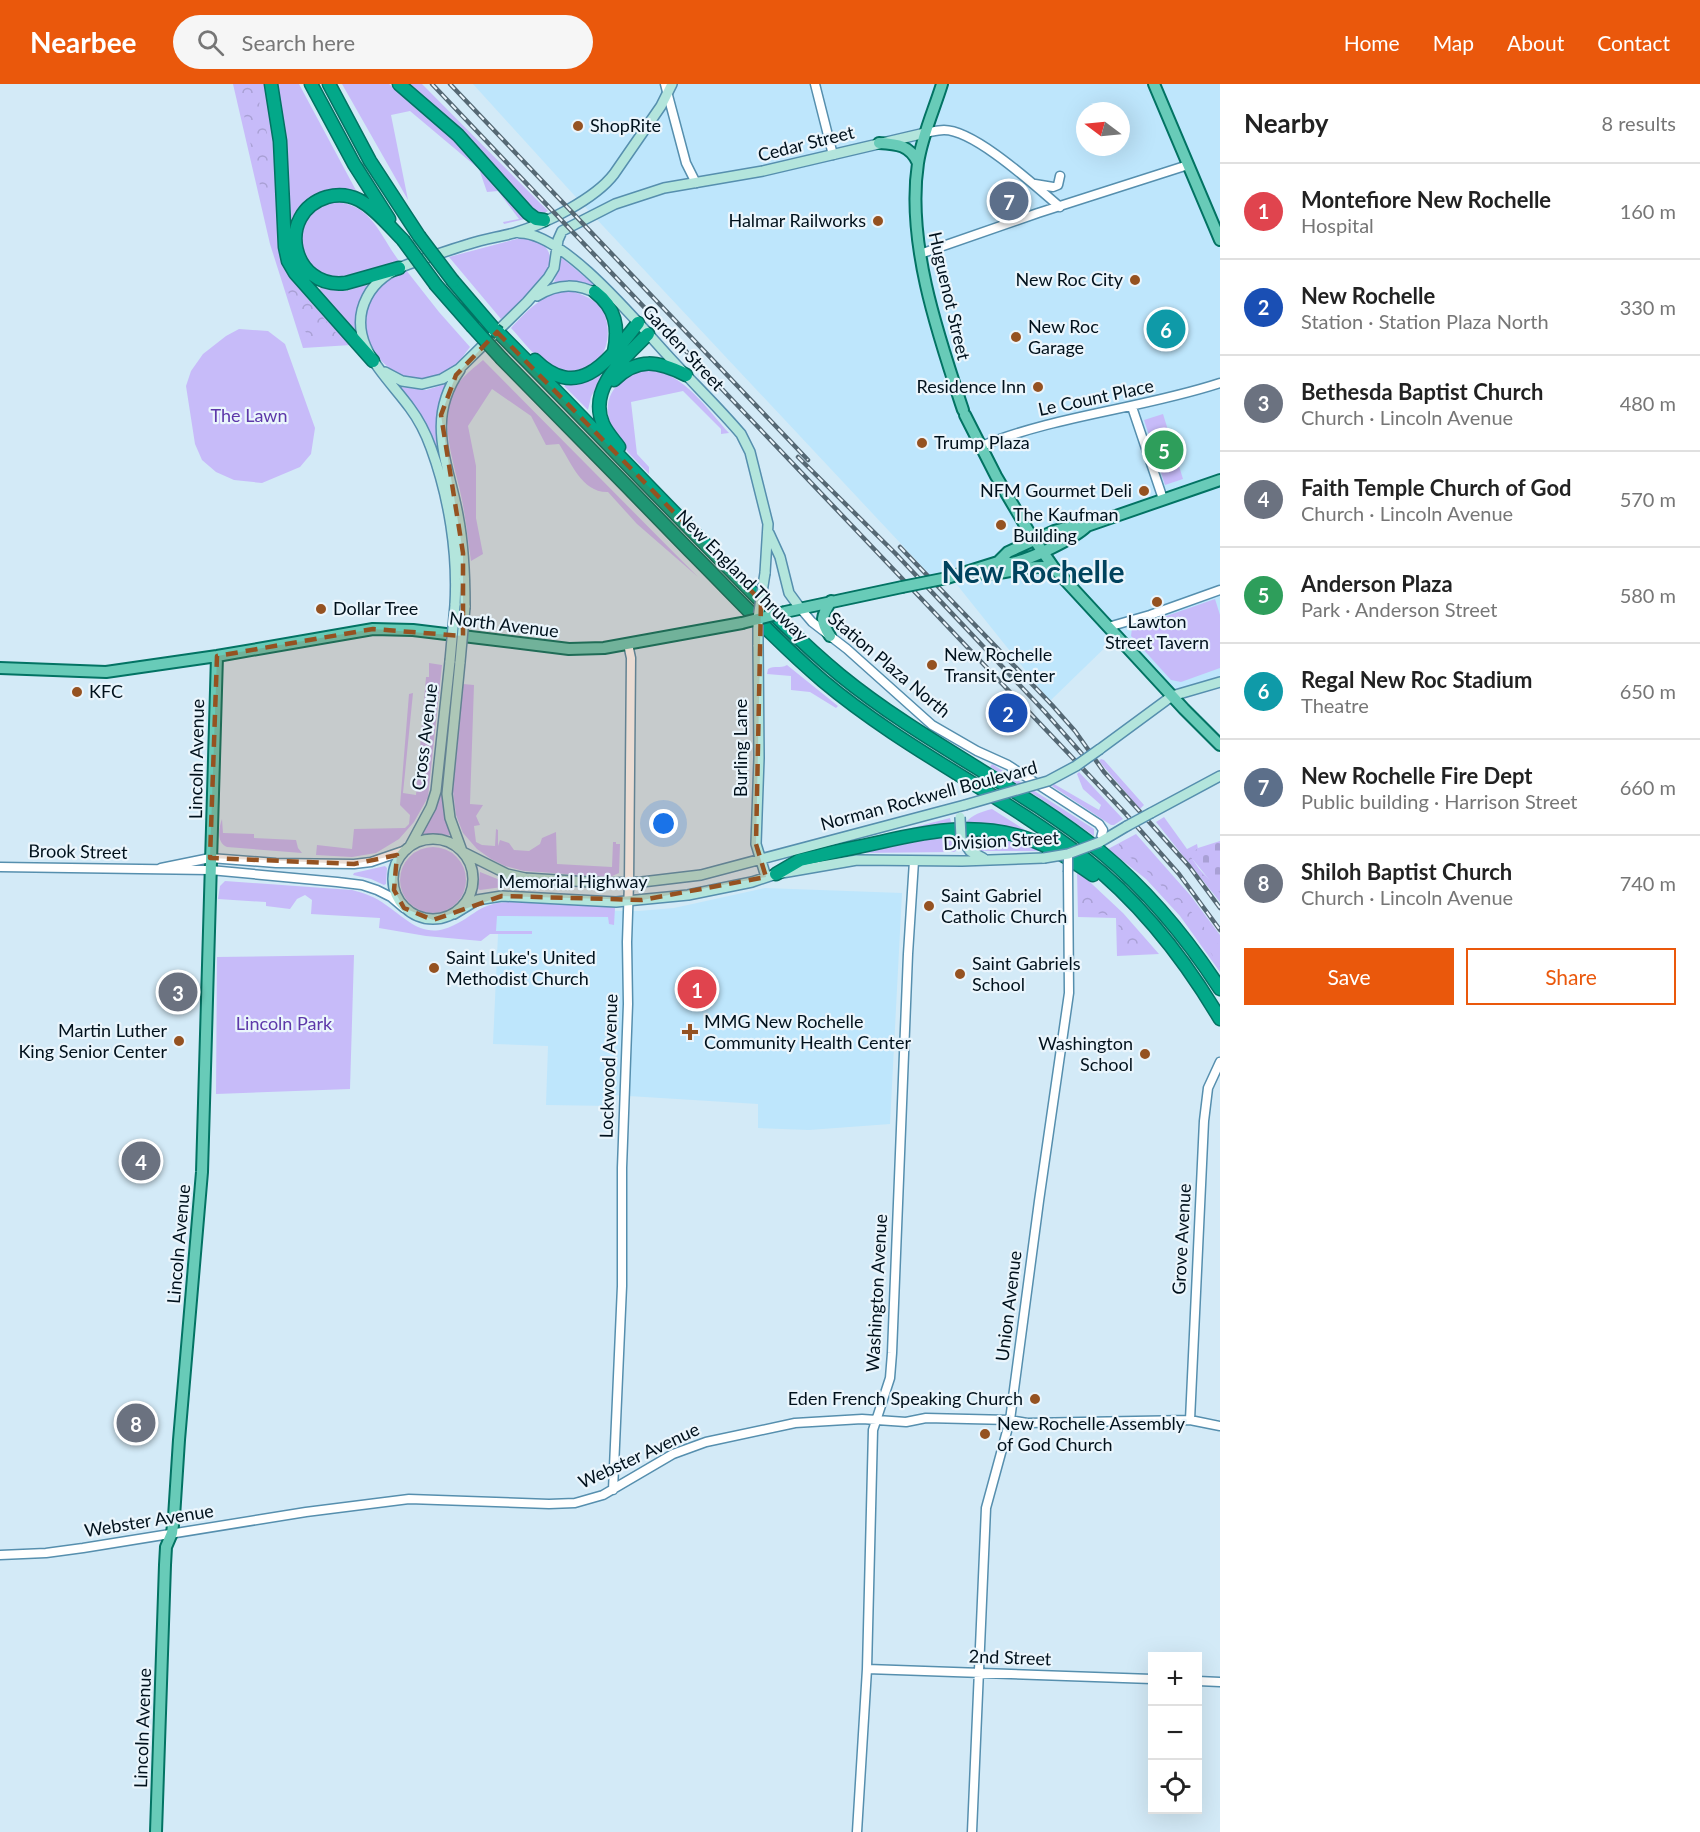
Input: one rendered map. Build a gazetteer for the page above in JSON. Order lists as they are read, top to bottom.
{
  "streets": {
    "highway": ["New England Thruway"],
    "main road": [
      "Cedar Street",
      "Huguenot Street",
      "Garden Street",
      "North Avenue",
      "Cross Avenue",
      "Burling Lane",
      "Lincoln Avenue",
      "Norman Rockwell Boulevard",
      "Division Street",
      "Memorial Highway"
    ],
    "street": [
      "Le Count Place",
      "Station Plaza North",
      "Brook Street",
      "Lockwood Avenue",
      "Grove Avenue",
      "Washington Avenue",
      "Union Avenue",
      "Webster Avenue",
      "2nd Street"
    ]
  },
  "crossings": [
    ["Cedar Street", "Huguenot Street"],
    ["Cedar Street", "Garden Street"],
    ["Huguenot Street", "Le Count Place"],
    ["Huguenot Street", "North Avenue"],
    ["Huguenot Street", "Norman Rockwell Boulevard"],
    ["Garden Street", "North Avenue"],
    ["Garden Street", "Station Plaza North"],
    ["Garden Street", "Burling Lane"],
    ["North Avenue", "Station Plaza North"],
    ["North Avenue", "Burling Lane"],
    ["North Avenue", "Lincoln Avenue"],
    ["North Avenue", "Lockwood Avenue"],
    ["Station Plaza North", "Division Street"],
    ["Cross Avenue", "Memorial Highway"],
    ["Burling Lane", "Norman Rockwell Boulevard"],
    ["Burling Lane", "Division Street"],
    ["Burling Lane", "Memorial Highway"],
    ["Lincoln Avenue", "Brook Street"],
    ["Lincoln Avenue", "Webster Avenue"],
    ["Norman Rockwell Boulevard", "Memorial Highway"],
    ["Division Street", "Memorial Highway"],
    ["Division Street", "Washington Avenue"],
    ["Division Street", "Union Avenue"],
    ["Memorial Highway", "Lockwood Avenue"],
    ["Lockwood Avenue", "Webster Avenue"],
    ["Grove Avenue", "Webster Avenue"],
    ["Washington Avenue", "Webster Avenue"],
    ["Washington Avenue", "2nd Street"],
    ["Union Avenue", "Webster Avenue"],
    ["Union Avenue", "2nd Street"]
  ],
  "districts": ["New Rochelle"],
  "parks": ["The Lawn", "Lincoln Park"],
  "places": {
    "other": [
      "ShopRite",
      "Halmar Railworks",
      "New Roc City",
      "New Roc Garage",
      "Residence Inn",
      "Trump Plaza",
      "NFM Gourmet Deli",
      "The Kaufman Building",
      "Lawton Street Tavern",
      "Dollar Tree",
      "New Rochelle Transit Center",
      "KFC",
      "Saint Gabriel Catholic Church",
      "Saint Luke's United Methodist Church",
      "Saint Gabriels School",
      "Martin Luther King Senior Center",
      "Washington School",
      "Eden French Speaking Church",
      "New Rochelle Assembly of God Church"
    ],
    "health": ["MMG New Rochelle Community Health Center"]
  },
  "north": "left",
  "page": {
    "header": "Nearbee",
    "search": "Search here",
    "nav": [
      "Home",
      "Map",
      "About",
      "Contact"
    ],
    "heading": ["Nearby", "8 results"],
    "list": [
      {
        "mark": "1",
        "name": "Montefiore New Rochelle",
        "note": "Hospital",
        "value": "160 m"
      },
      {
        "mark": "2",
        "name": "New Rochelle",
        "note": "Station · Station Plaza North",
        "value": "330 m"
      },
      {
        "mark": "3",
        "name": "Bethesda Baptist Church",
        "note": "Church · Lincoln Avenue",
        "value": "480 m"
      },
      {
        "mark": "4",
        "name": "Faith Temple Church of God",
        "note": "Church · Lincoln Avenue",
        "value": "570 m"
      },
      {
        "mark": "5",
        "name": "Anderson Plaza",
        "note": "Park · Anderson Street",
        "value": "580 m"
      },
      {
        "mark": "6",
        "name": "Regal New Roc Stadium",
        "note": "Theatre",
        "value": "650 m"
      },
      {
        "mark": "7",
        "name": "New Rochelle Fire Dept",
        "note": "Public building · Harrison Street",
        "value": "660 m"
      },
      {
        "mark": "8",
        "name": "Shiloh Baptist Church",
        "note": "Church · Lincoln Avenue",
        "value": "740 m"
      }
    ],
    "pins": [
      "7",
      "6",
      "5",
      "2",
      "1",
      "3",
      "4",
      "8"
    ],
    "buttons": ["Save", "Share"],
    "map_buttons": ["+", "−"]
  }
}
